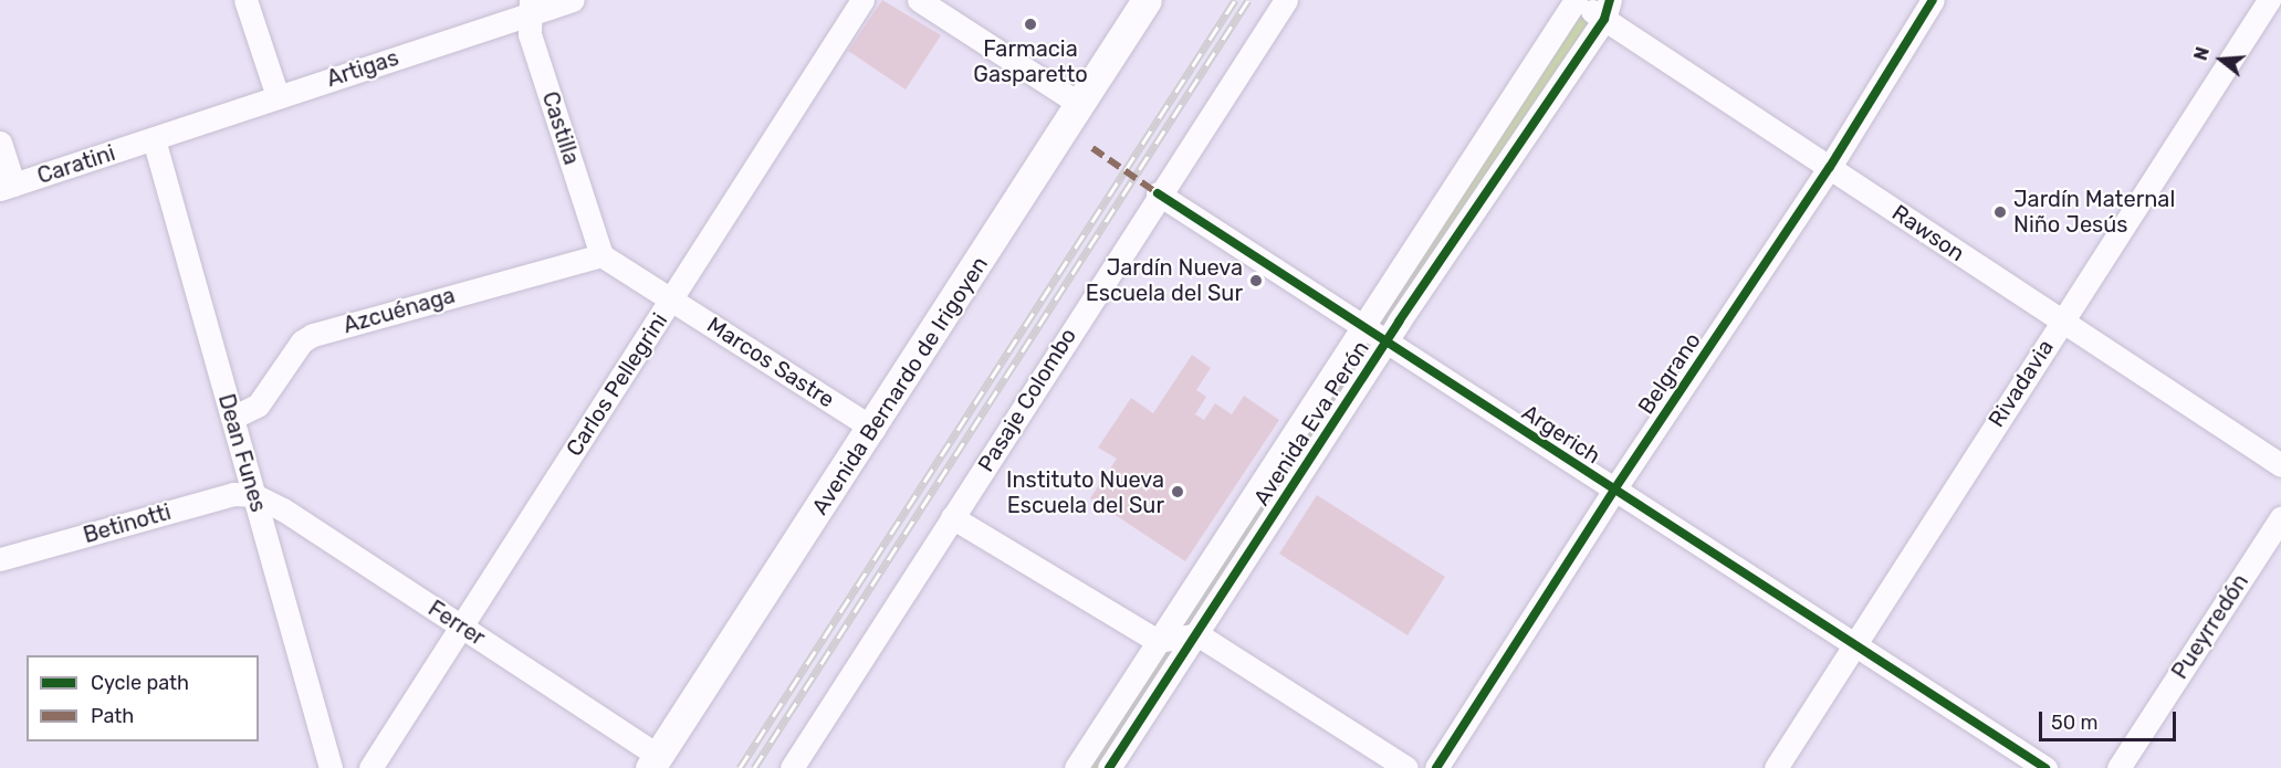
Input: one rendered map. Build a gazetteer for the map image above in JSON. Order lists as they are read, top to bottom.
{
  "streets": {
    "main road": ["Avenida Bernardo de Irigoyen"],
    "street": [
      "Artigas",
      "Castilla",
      "Caratini",
      "Rawson",
      "Azcuénaga",
      "Marcos Sastre",
      "Belgrano",
      "Rivadavia",
      "Carlos Pellegrini",
      "Pasaje Colombo",
      "Avenida Eva Perón",
      "Argerich",
      "Dean Funes",
      "Betinotti",
      "Ferrer",
      "Pueyrredón"
    ]
  },
  "crossings": [
    ["Artigas", "Castilla"],
    ["Artigas", "Caratini"],
    ["Artigas", "Dean Funes"],
    ["Castilla", "Azcuénaga"],
    ["Castilla", "Marcos Sastre"],
    ["Caratini", "Dean Funes"],
    ["Rawson", "Belgrano"],
    ["Rawson", "Rivadavia"],
    ["Rawson", "Avenida Eva Perón"],
    ["Azcuénaga", "Marcos Sastre"],
    ["Azcuénaga", "Dean Funes"],
    ["Marcos Sastre", "Carlos Pellegrini"],
    ["Marcos Sastre", "Avenida Bernardo de Irigoyen"],
    ["Belgrano", "Argerich"],
    ["Rivadavia", "Argerich"],
    ["Carlos Pellegrini", "Ferrer"],
    ["Avenida Bernardo de Irigoyen", "Ferrer"],
    ["Pasaje Colombo", "Argerich"],
    ["Avenida Eva Perón", "Argerich"],
    ["Dean Funes", "Betinotti"],
    ["Dean Funes", "Ferrer"],
    ["Betinotti", "Ferrer"]
  ],
  "places": [
    "Farmacia Gasparetto",
    "Jardín Maternal Niño Jesús",
    "Jardín Nueva Escuela del Sur",
    "Instituto Nueva Escuela del Sur"
  ],
  "legend": ["Cycle path", "Path"],
  "scale_bar": "50 m",
  "north": "left"
}
